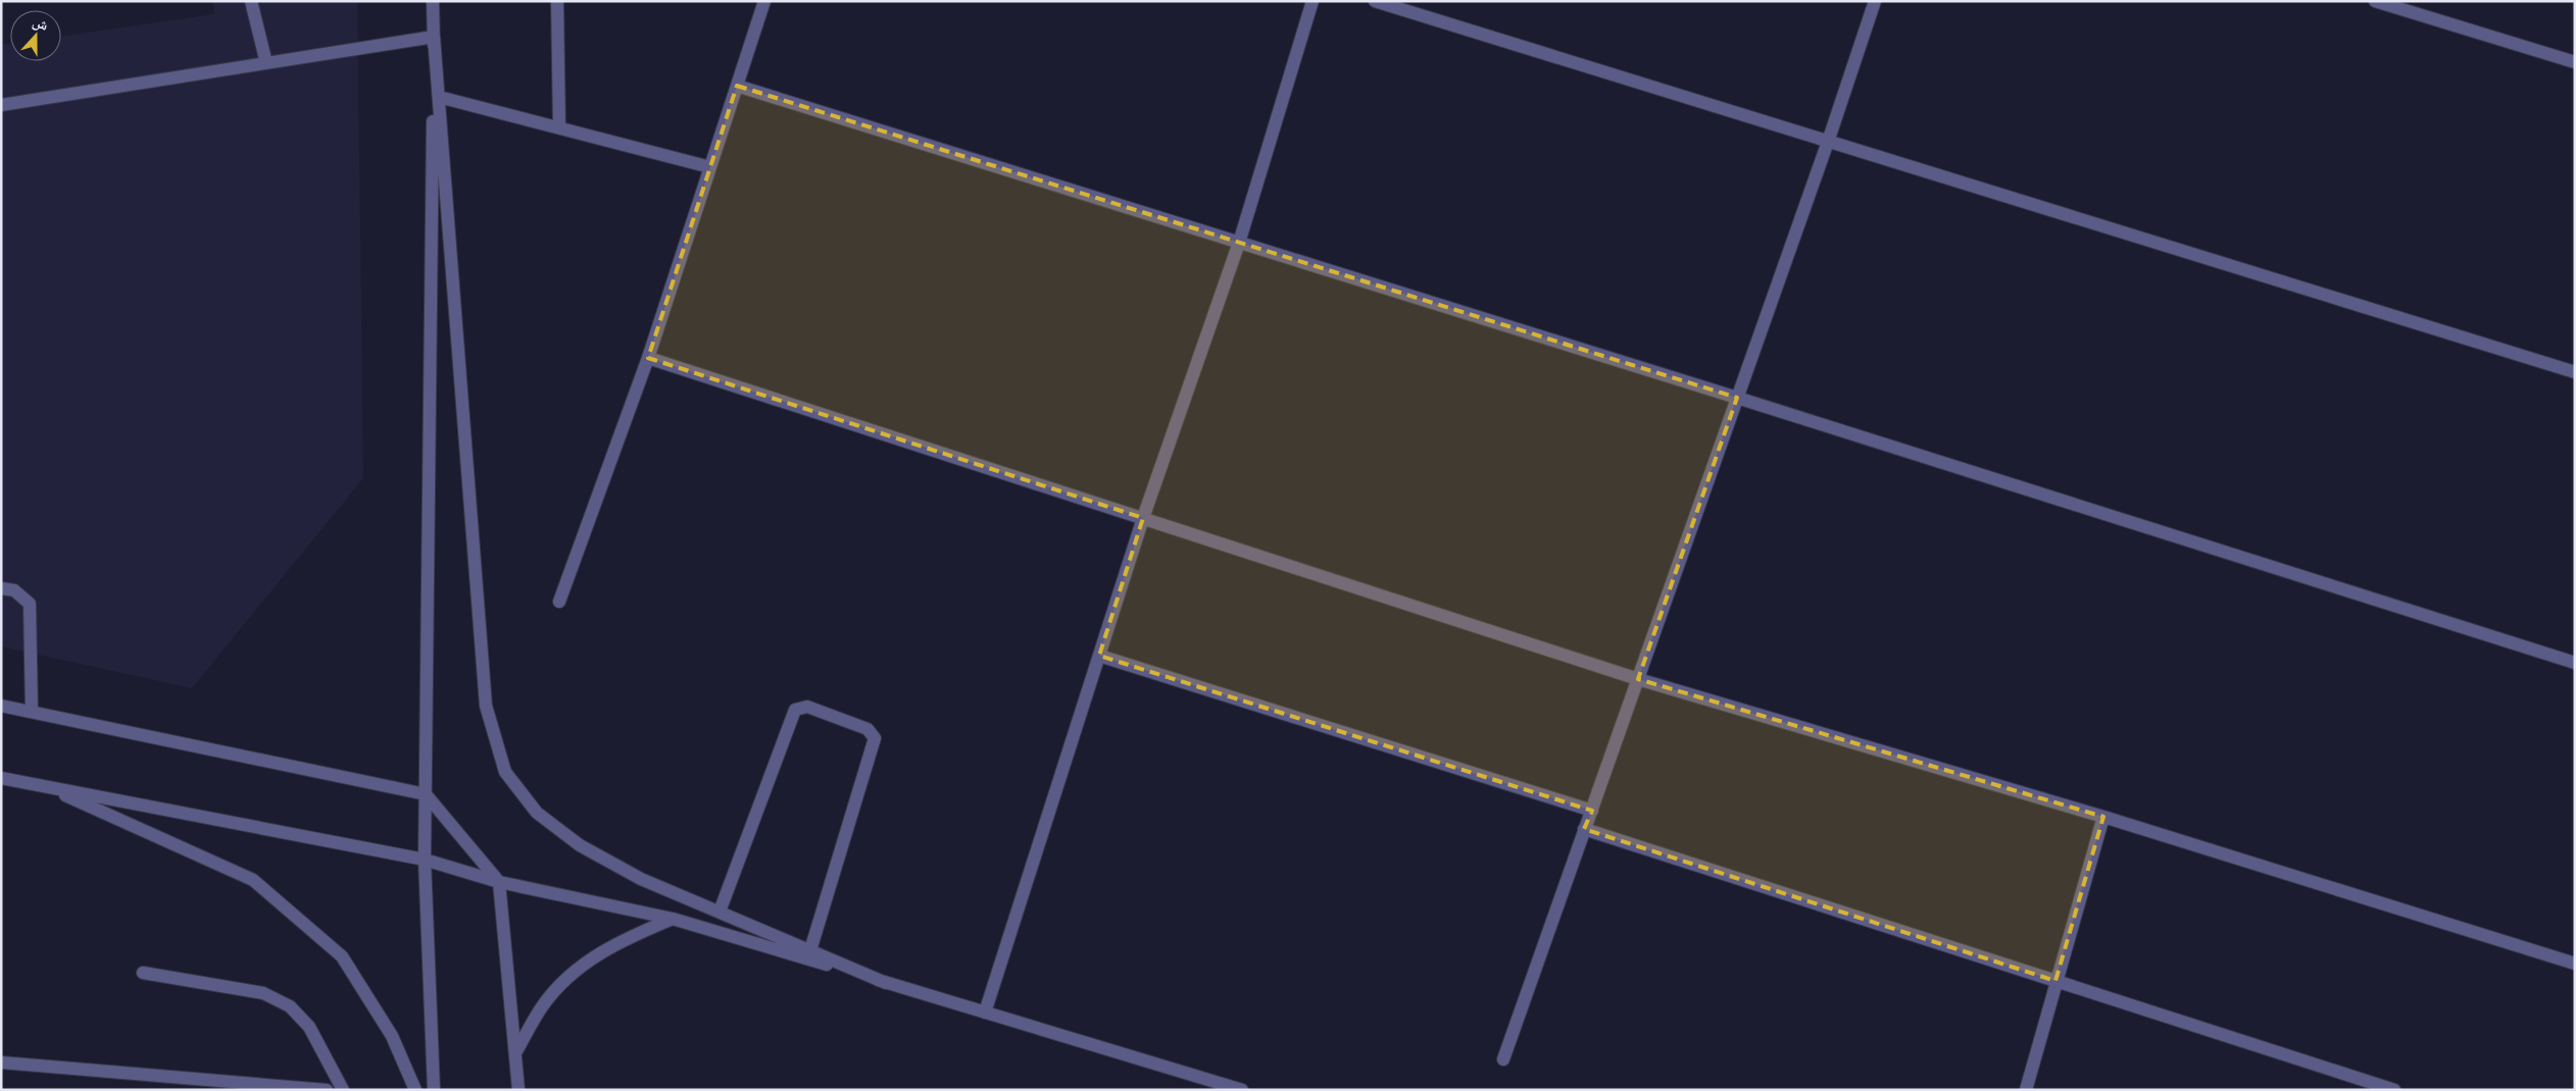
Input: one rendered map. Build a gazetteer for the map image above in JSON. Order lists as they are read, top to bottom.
{
  "north": "top"
}
